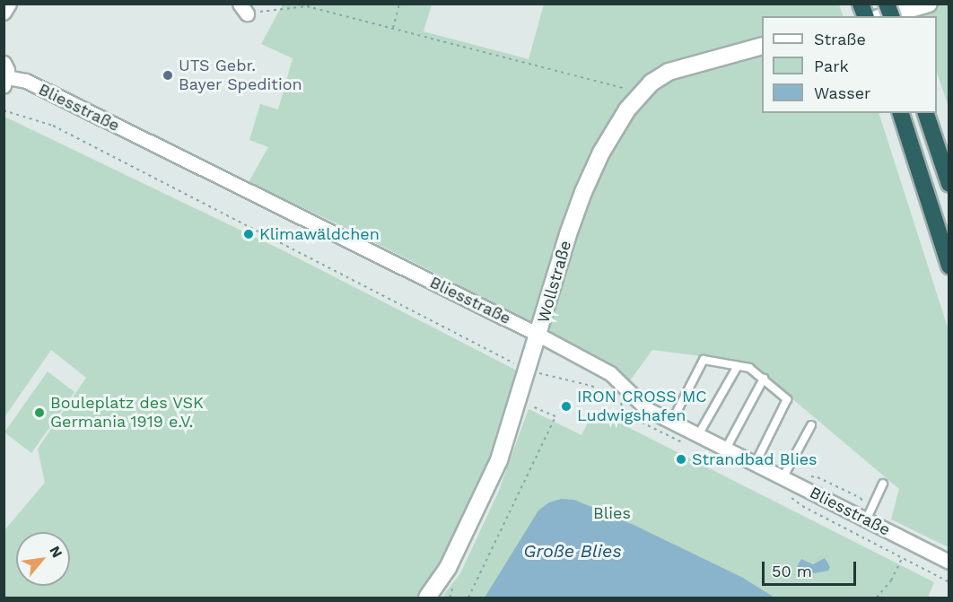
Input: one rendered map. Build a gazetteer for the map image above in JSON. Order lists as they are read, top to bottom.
{
  "streets": {
    "street": ["Bliesstraße", "Wollstraße"]
  },
  "crossings": [
    ["Bliesstraße", "Wollstraße"]
  ],
  "water": ["Große Blies"],
  "parks": ["Blies"],
  "places": [
    "UTS Gebr. Bayer Spedition",
    "Klimawäldchen",
    "IRON CROSS MC Ludwigshafen",
    "Bouleplatz des VSK Germania 1919 e.V.",
    "Strandbad Blies"
  ],
  "legend": ["Straße", "Park", "Wasser"],
  "scale_bar": "50 m",
  "north": "top right"
}
